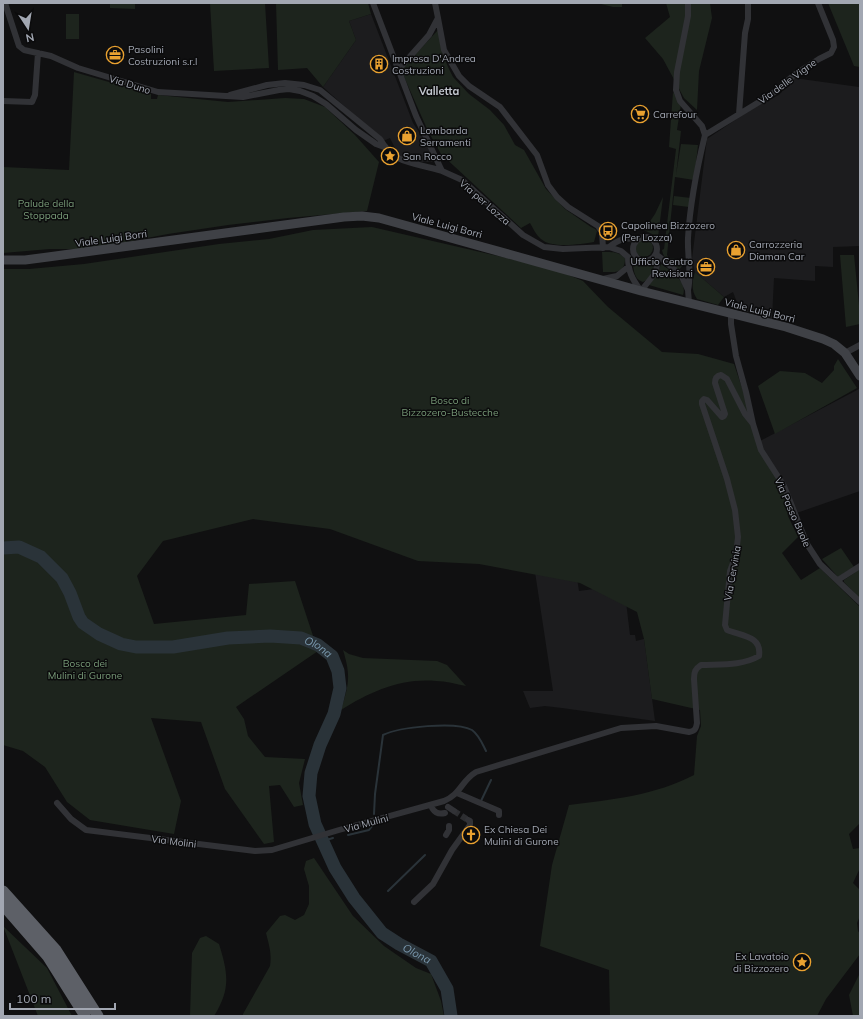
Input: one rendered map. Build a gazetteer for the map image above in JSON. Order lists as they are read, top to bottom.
{
  "streets": {
    "main road": ["Viale Luigi Borri"],
    "street": [
      "Via delle Vigne",
      "Via Duno",
      "Via per Lozza",
      "Via Passo Buole",
      "Via Cervinia",
      "Via Mulini",
      "Via Molini"
    ]
  },
  "crossings": [
    ["Via Duno", "Via per Lozza"],
    ["Viale Luigi Borri", "Via Passo Buole"],
    ["Via Passo Buole", "Via Cervinia"],
    ["Via Cervinia", "Via Mulini"],
    ["Via Mulini", "Via Molini"]
  ],
  "districts": ["Valletta"],
  "water": ["Olona"],
  "parks": ["Palude della Stoppada", "Bosco di Bizzozero-Bustecche", "Bosco dei Mulini di Gurone"],
  "places": {
    "office": ["Pasolini Costruzioni s.r.l", "Ufficio Centro Revisioni"],
    "building": ["Impresa D'Andrea Costruzioni"],
    "supermarket": ["Carrefour"],
    "shop": ["Lombarda Serramenti", "Carrozzeria Diaman Car"],
    "place": ["San Rocco", "Ex Lavatoio di Bizzozero"],
    "bus stop": ["Capolinea Bizzozero (Per Lozza)"],
    "church": ["Ex Chiesa Dei Mulini di Gurone"]
  },
  "scale_bar": "100 m",
  "north": "bottom"
}
